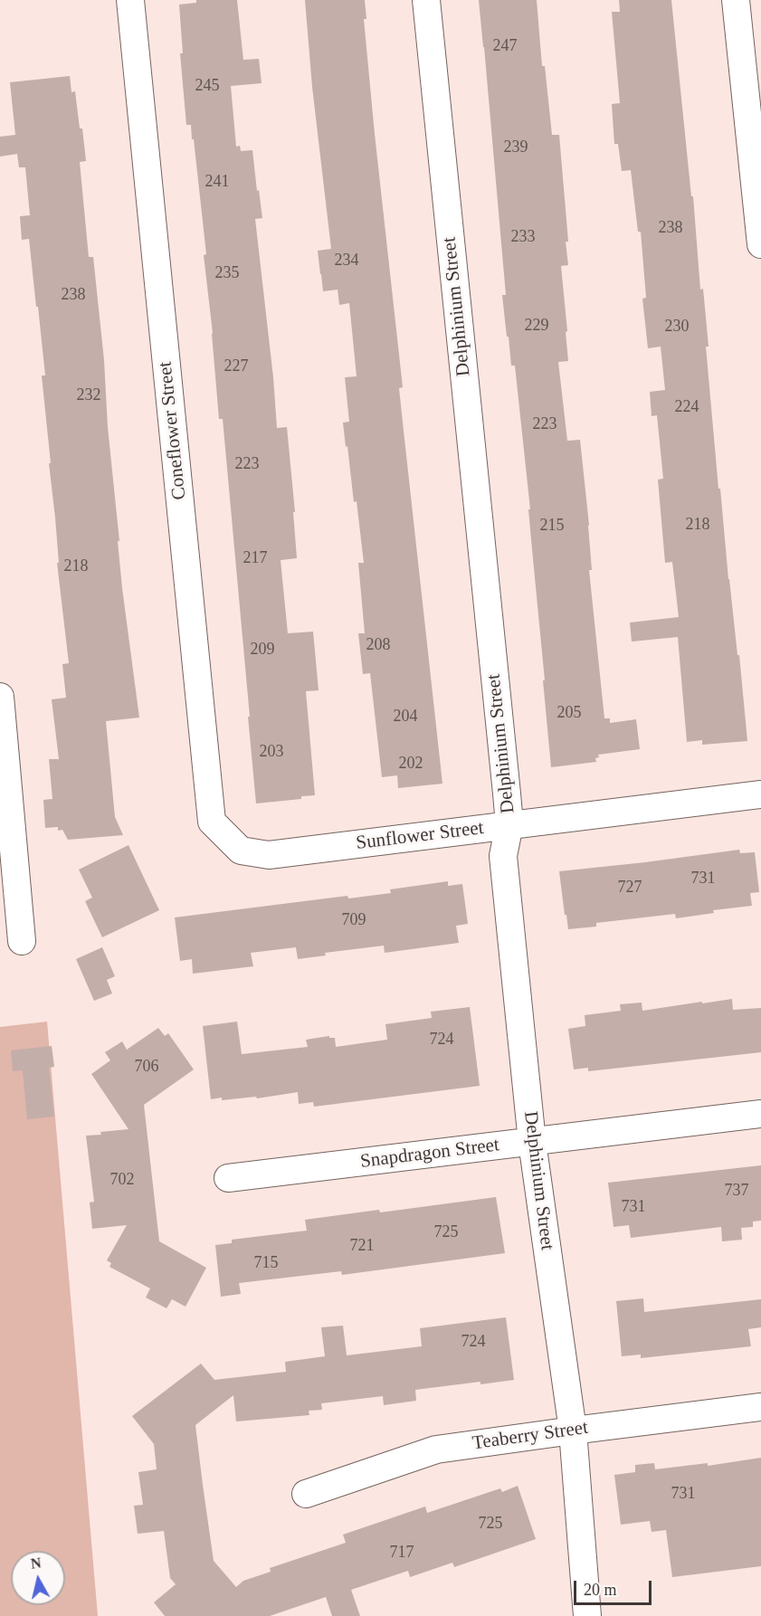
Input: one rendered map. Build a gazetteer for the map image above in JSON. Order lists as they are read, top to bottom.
{
  "streets": {
    "street": [
      "Delphinium Street",
      "Coneflower Street",
      "Sunflower Street",
      "Snapdragon Street",
      "Teaberry Street"
    ]
  },
  "crossings": [
    ["Delphinium Street", "Sunflower Street"],
    ["Delphinium Street", "Snapdragon Street"],
    ["Delphinium Street", "Teaberry Street"],
    ["Coneflower Street", "Sunflower Street"]
  ],
  "house_numbers": [
    "247",
    "245",
    "239",
    "241",
    "238",
    "233",
    "234",
    "235",
    "238",
    "229",
    "230",
    "227",
    "232",
    "224",
    "223",
    "223",
    "218",
    "215",
    "217",
    "218",
    "208",
    "209",
    "205",
    "204",
    "203",
    "202",
    "731",
    "727",
    "709",
    "724",
    "706",
    "702",
    "737",
    "731",
    "725",
    "721",
    "715",
    "724",
    "731",
    "725",
    "717"
  ],
  "scale_bar": "20 m",
  "north": "top"
}
